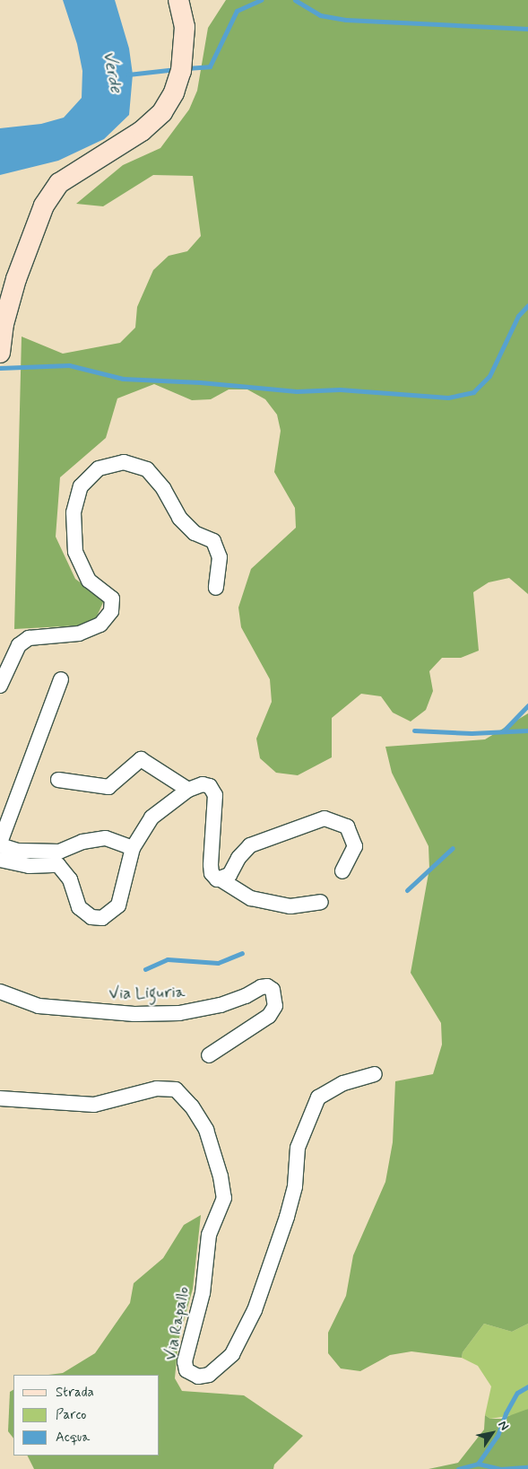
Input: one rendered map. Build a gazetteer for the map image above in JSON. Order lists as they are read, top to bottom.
{
  "streets": {
    "street": ["Via Liguria", "Via Rapallo"]
  },
  "water": ["Verde"],
  "legend": ["Strada", "Parco", "Acqua"],
  "north": "top right"
}
